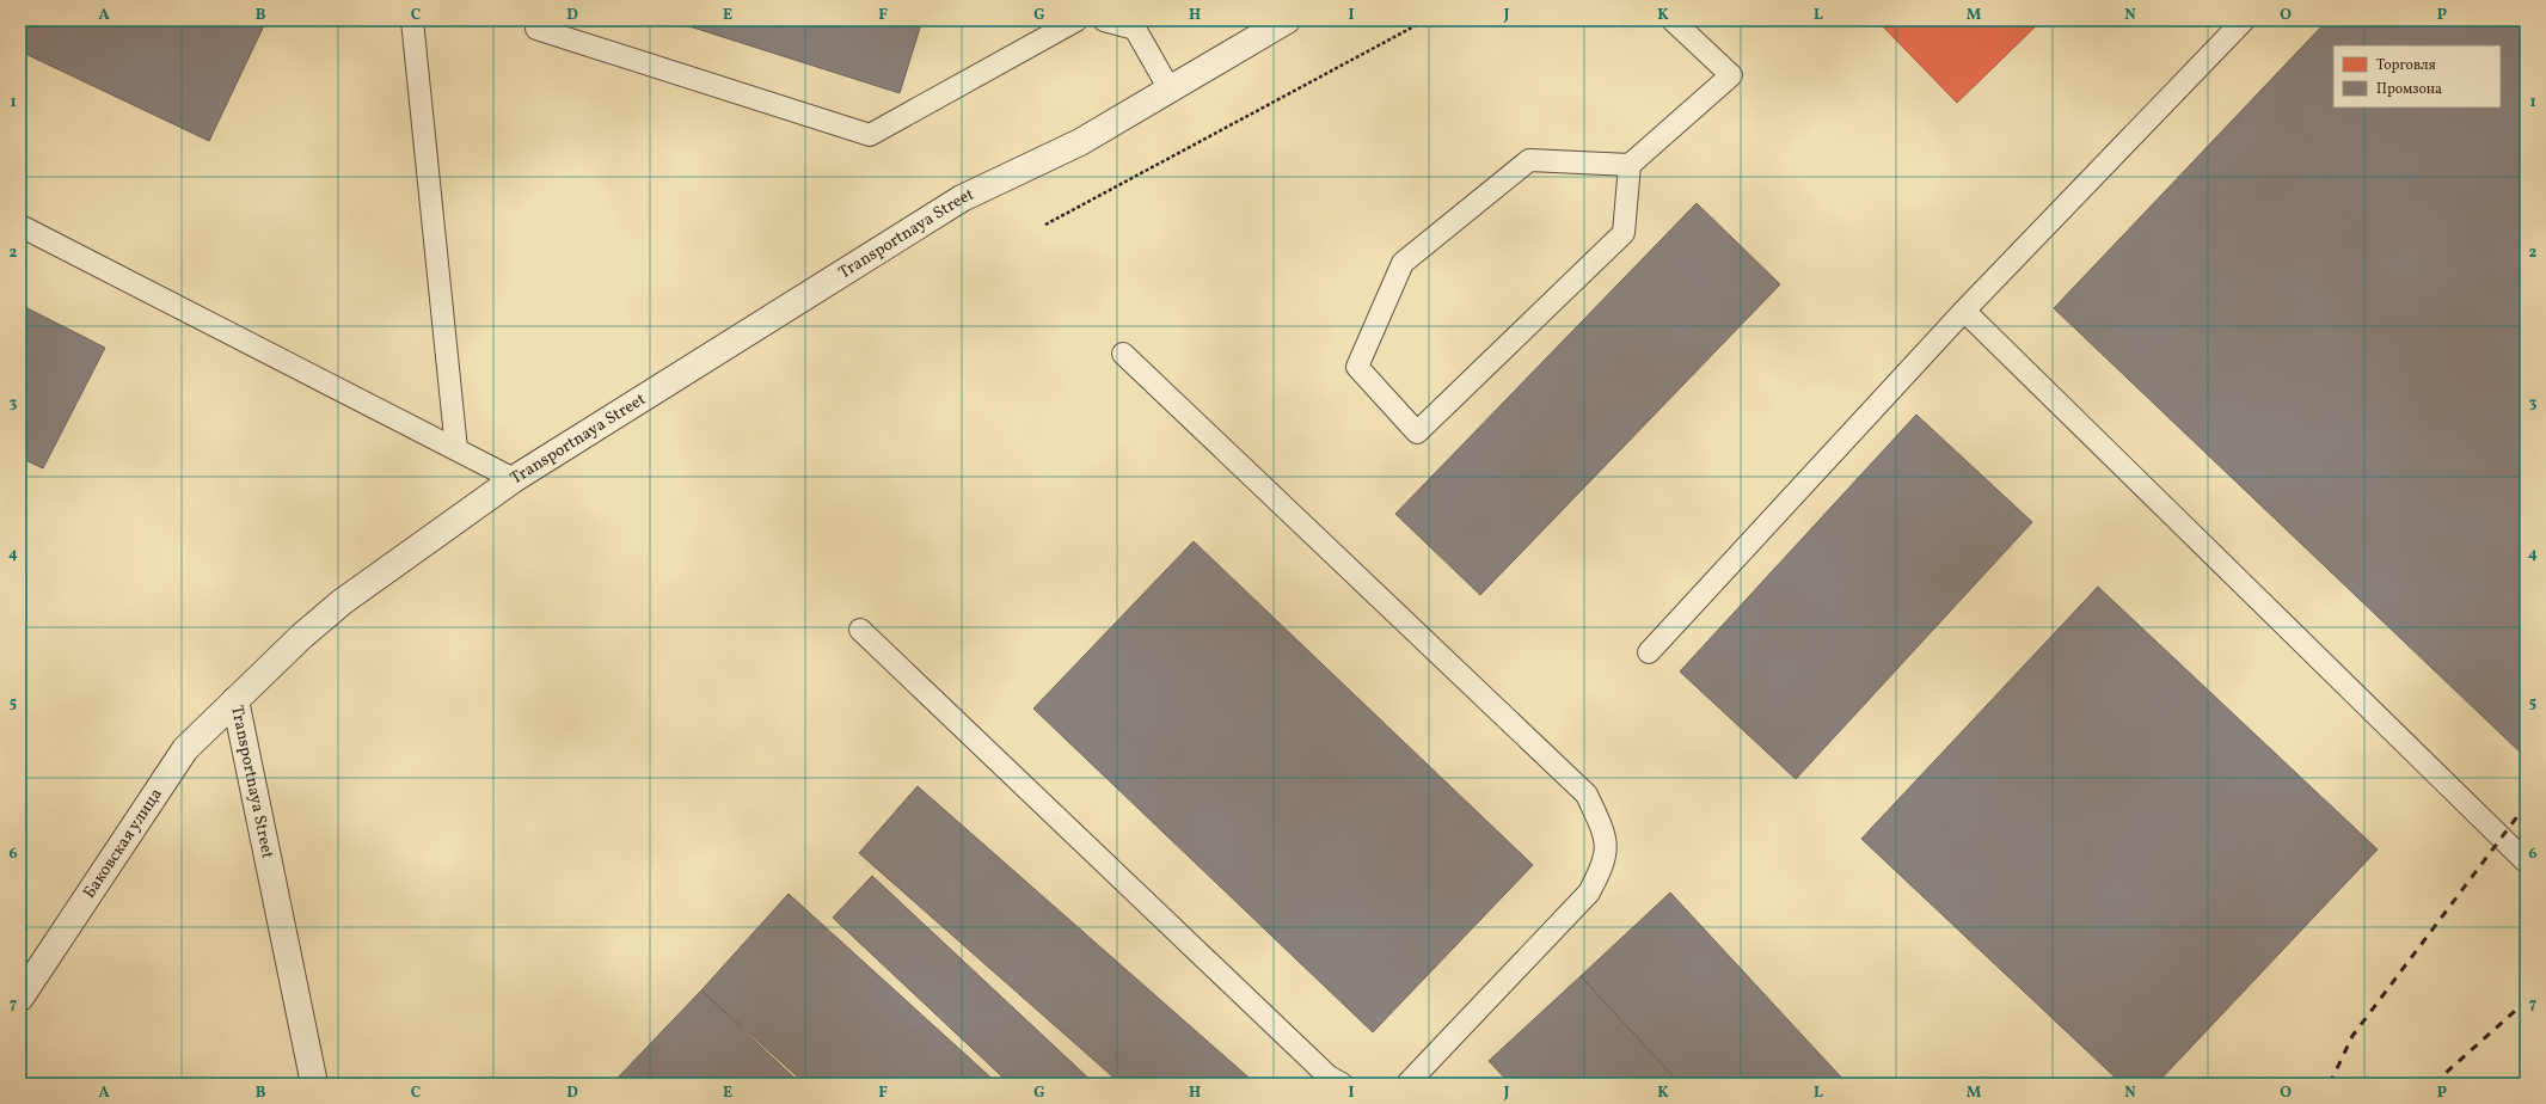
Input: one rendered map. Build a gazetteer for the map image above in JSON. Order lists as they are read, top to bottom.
{
  "streets": {
    "street": ["Transportnaya Street", "Баковская улица"]
  },
  "crossings": [
    ["Transportnaya Street", "Баковская улица"]
  ],
  "legend": ["Торговля", "Промзона"],
  "grid": {
    "columns": [
      "A",
      "B",
      "C",
      "D",
      "E",
      "F",
      "G",
      "H",
      "I",
      "J",
      "K",
      "L",
      "M",
      "N",
      "O",
      "P"
    ],
    "rows": [
      "1",
      "2",
      "3",
      "4",
      "5",
      "6",
      "7"
    ]
  }
}
